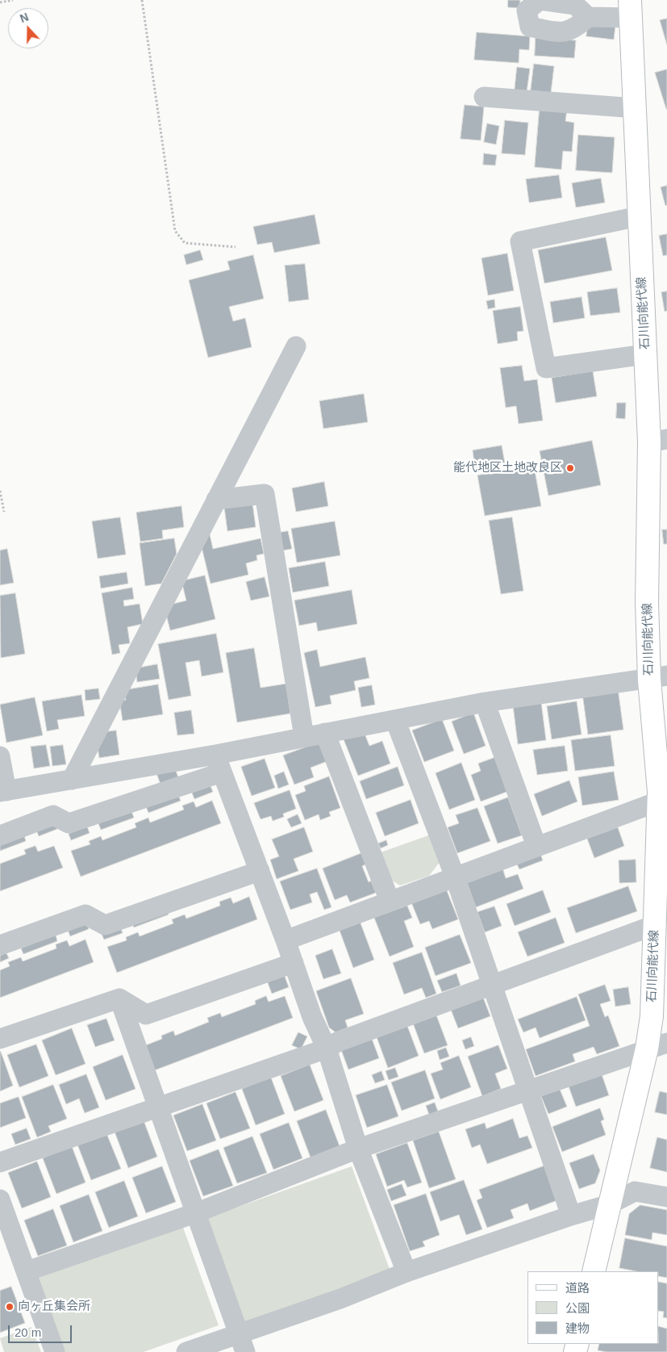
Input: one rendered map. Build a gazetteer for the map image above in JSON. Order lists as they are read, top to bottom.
{
  "streets": {
    "main road": ["石川向能代線"]
  },
  "places": ["能代地区土地改良区", "向ヶ丘集会所"],
  "legend": ["道路", "公園", "建物"],
  "scale_bar": "20 m",
  "north": "top"
}
